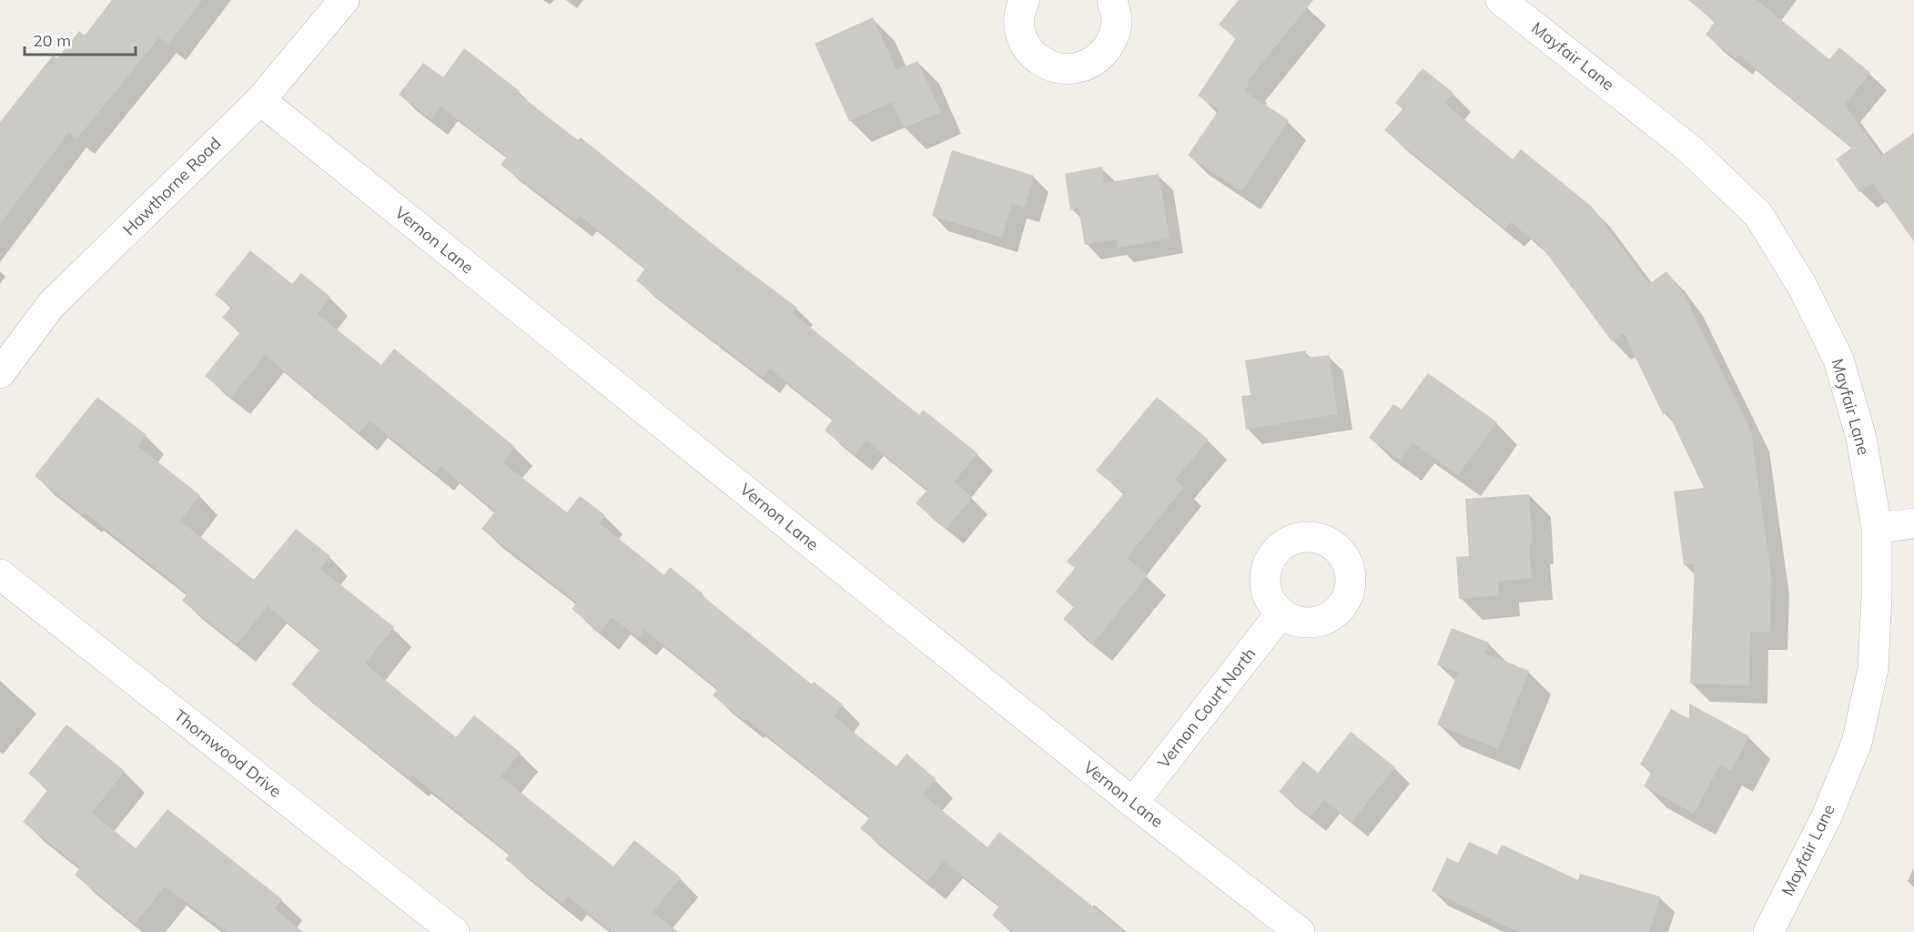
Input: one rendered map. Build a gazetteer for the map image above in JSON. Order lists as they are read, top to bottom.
{
  "streets": {
    "street": [
      "Mayfair Lane",
      "Hawthorne Road",
      "Vernon Lane",
      "Vernon Court North",
      "Thornwood Drive"
    ]
  },
  "crossings": [
    ["Hawthorne Road", "Vernon Lane"],
    ["Vernon Lane", "Vernon Court North"]
  ],
  "scale_bar": "20 m"
}
